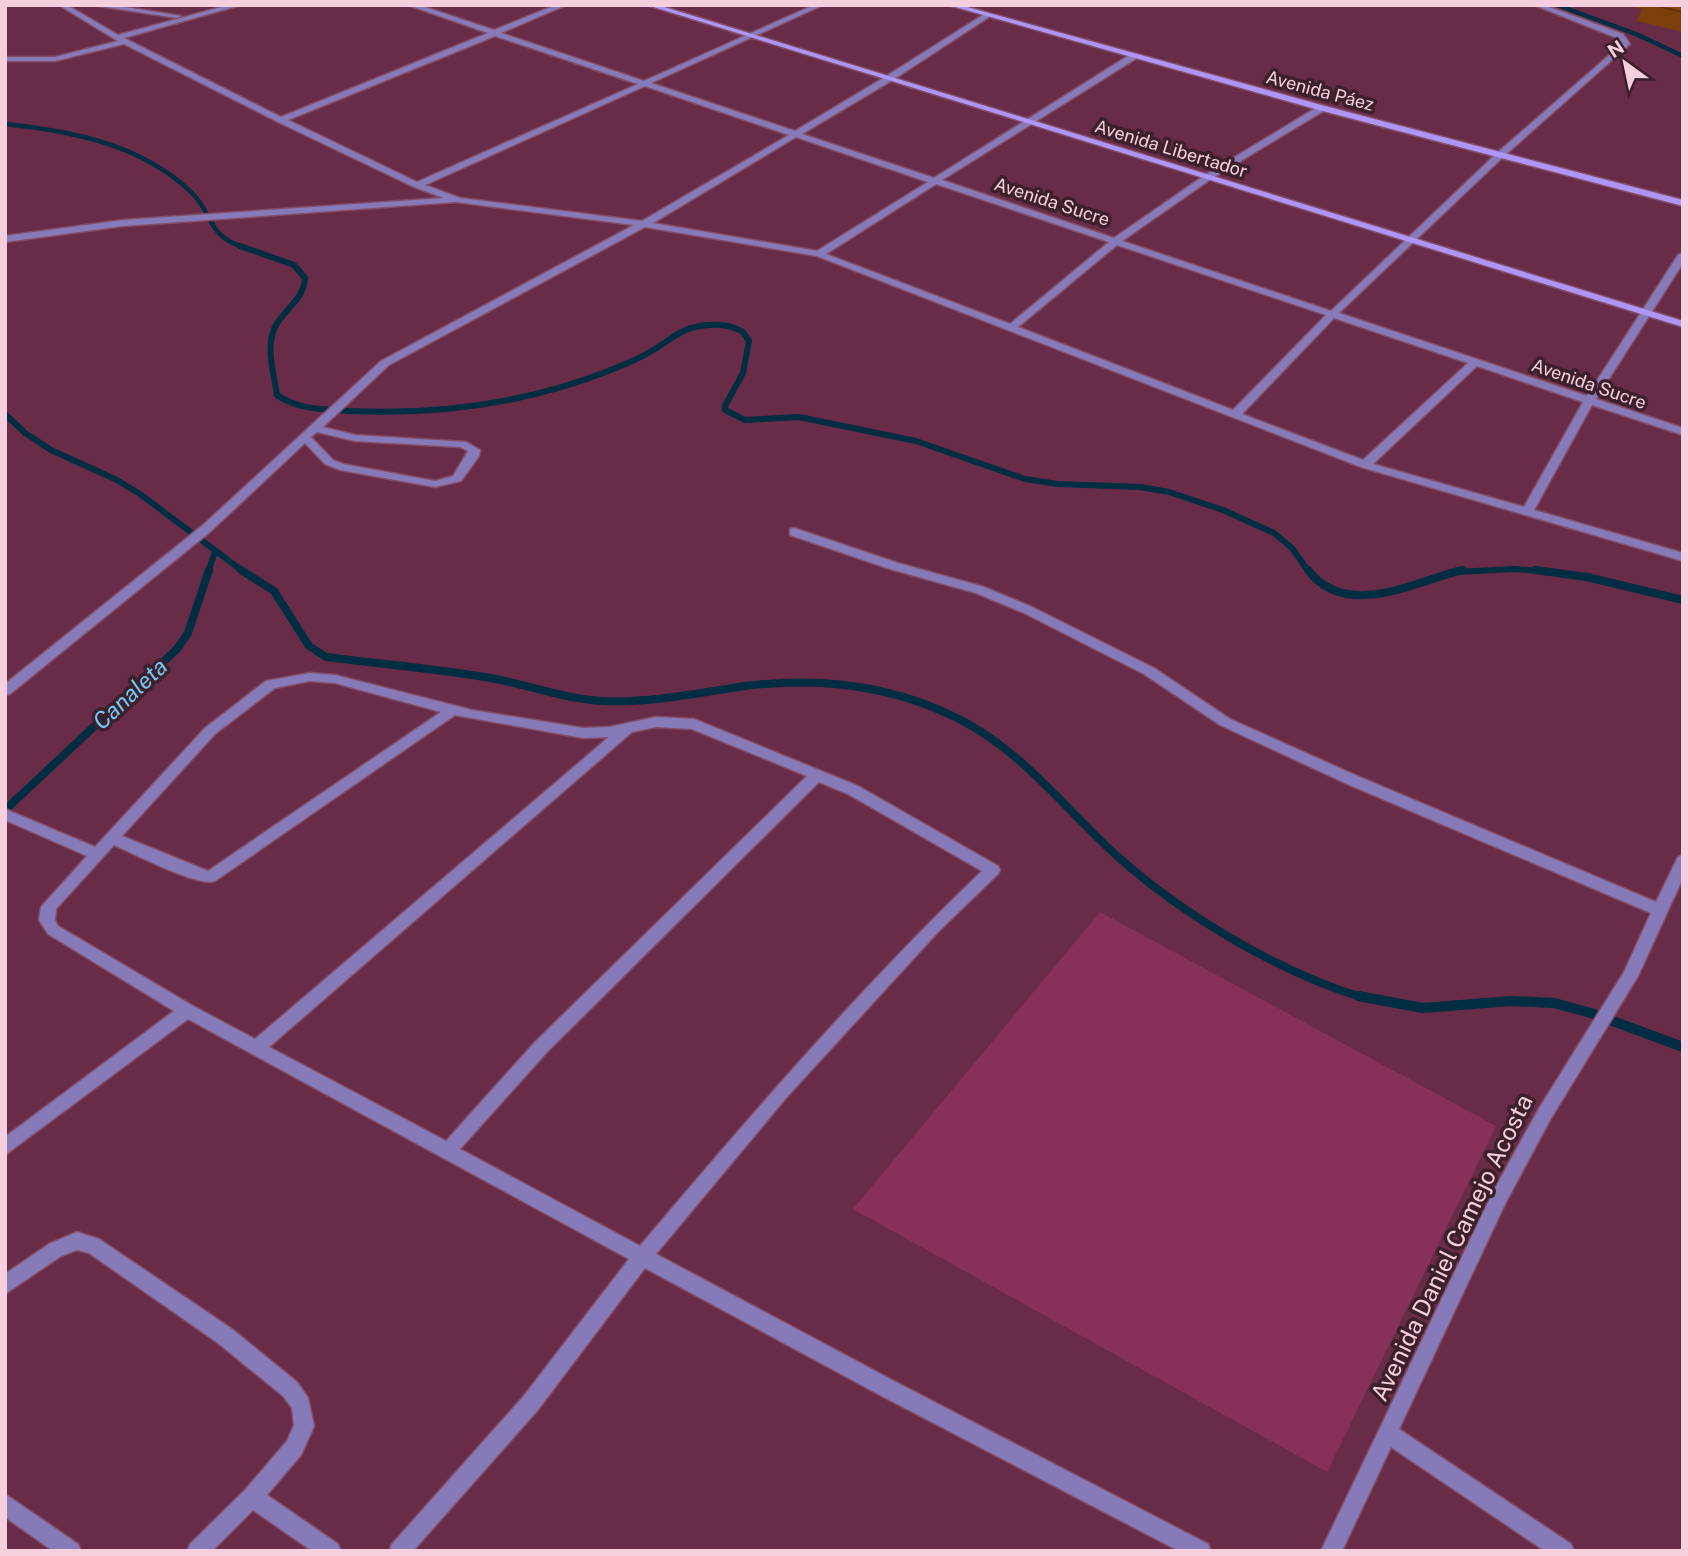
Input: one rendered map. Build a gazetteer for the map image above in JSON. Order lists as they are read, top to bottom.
{
  "streets": {
    "main road": ["Avenida Páez", "Avenida Libertador"],
    "street": ["Avenida Sucre", "Avenida Daniel Camejo Acosta"]
  },
  "water": ["Canaleta"],
  "north": "top left"
}
